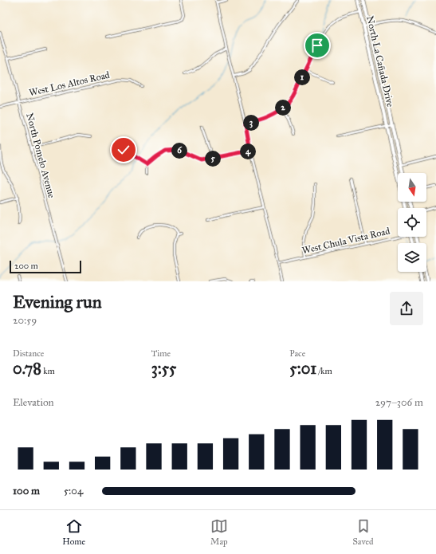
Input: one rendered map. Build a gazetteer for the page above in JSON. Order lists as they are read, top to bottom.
{
  "streets": {
    "main road": ["North La Cañada Drive"],
    "street": ["West Los Altos Road", "North Pomelo Avenue", "West Chula Vista Road"]
  },
  "crossings": [
    ["West Los Altos Road", "North Pomelo Avenue"]
  ],
  "scale_bar": "200 m",
  "north": "bottom",
  "page": {
    "pins": [
      "1",
      "2",
      "3",
      "6",
      "4",
      "5"
    ],
    "scale": "200 m",
    "heading": ["Evening run", "20:59"],
    "stats": [
      ["Distance", "0.78 km"],
      ["Time", "3:55"],
      ["Pace", "5:01 /km"]
    ],
    "chart": ["Elevation", "297–306 m"],
    "list": [
      {
        "name": "100 m",
        "note": "5:04"
      }
    ],
    "tabs": ["Home", "Map", "Saved"]
  }
}
